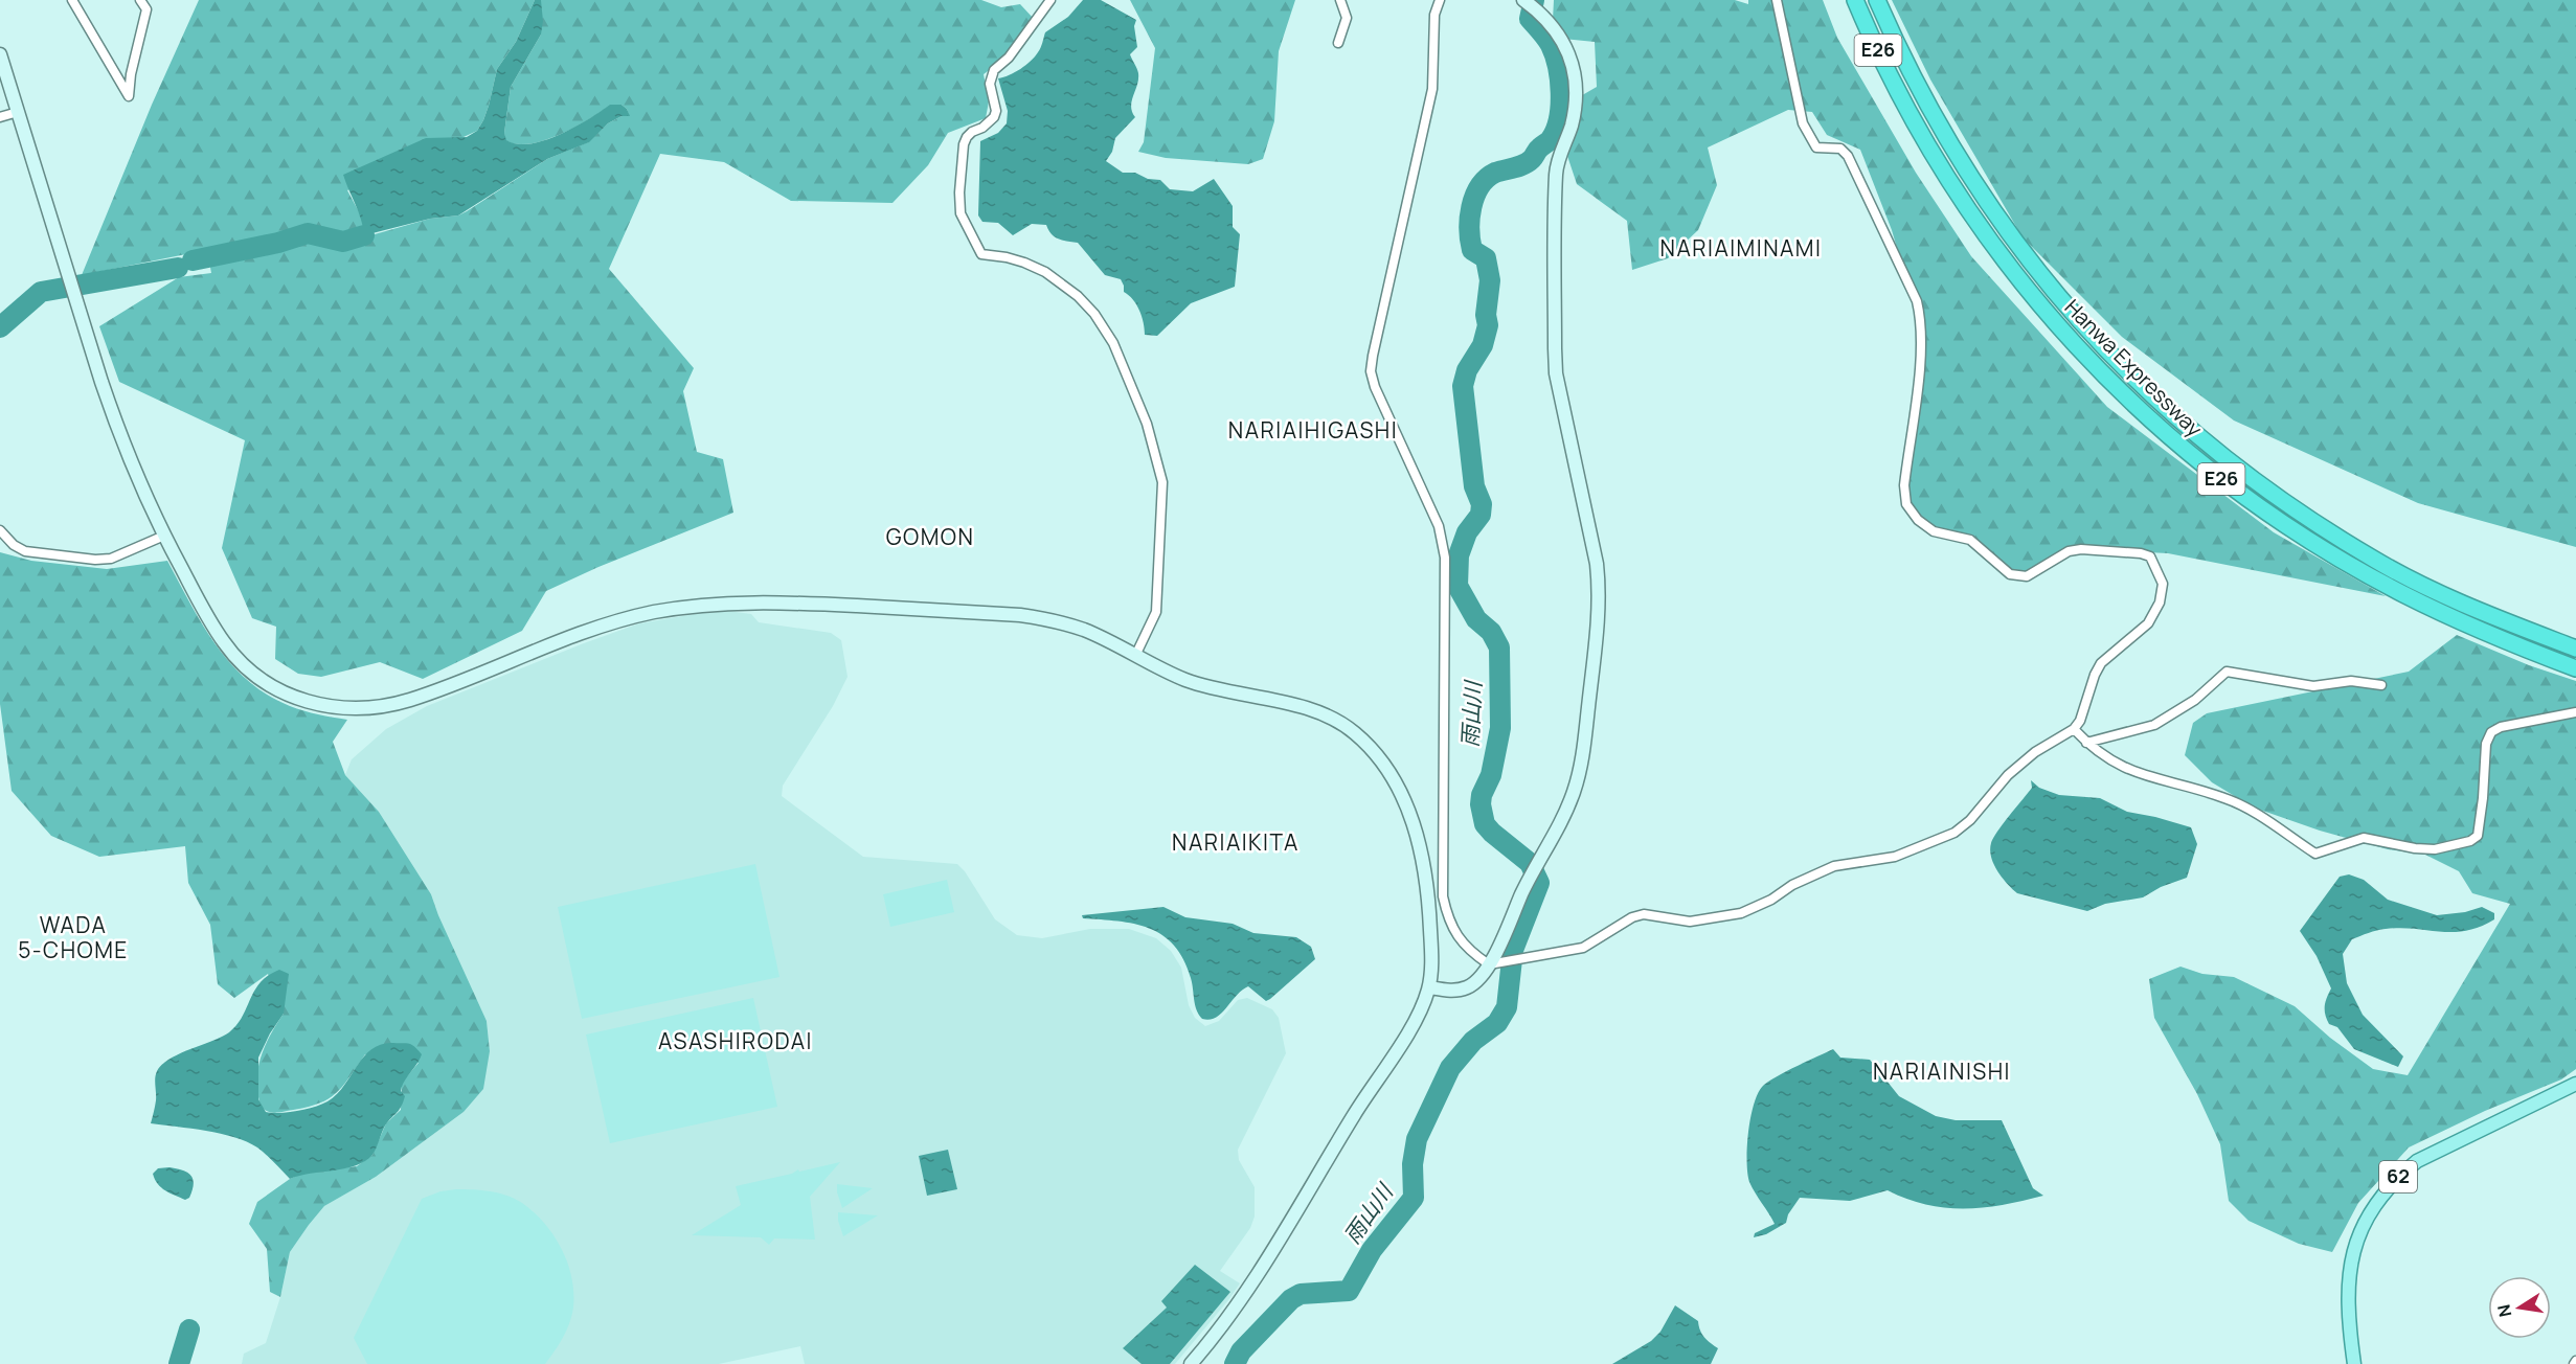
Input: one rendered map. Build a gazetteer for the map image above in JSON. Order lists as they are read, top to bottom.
{
  "streets": {
    "highway": ["E26", "Hanwa Expressway"],
    "main road": ["62"]
  },
  "districts": [
    "NARIAIMINAMI",
    "NARIAIHIGASHI",
    "GOMON",
    "NARIAIKITA",
    "WADA 5-CHOME",
    "ASASHIRODAI",
    "NARIAINISHI"
  ],
  "water": ["雨山川"],
  "north": "left"
}
